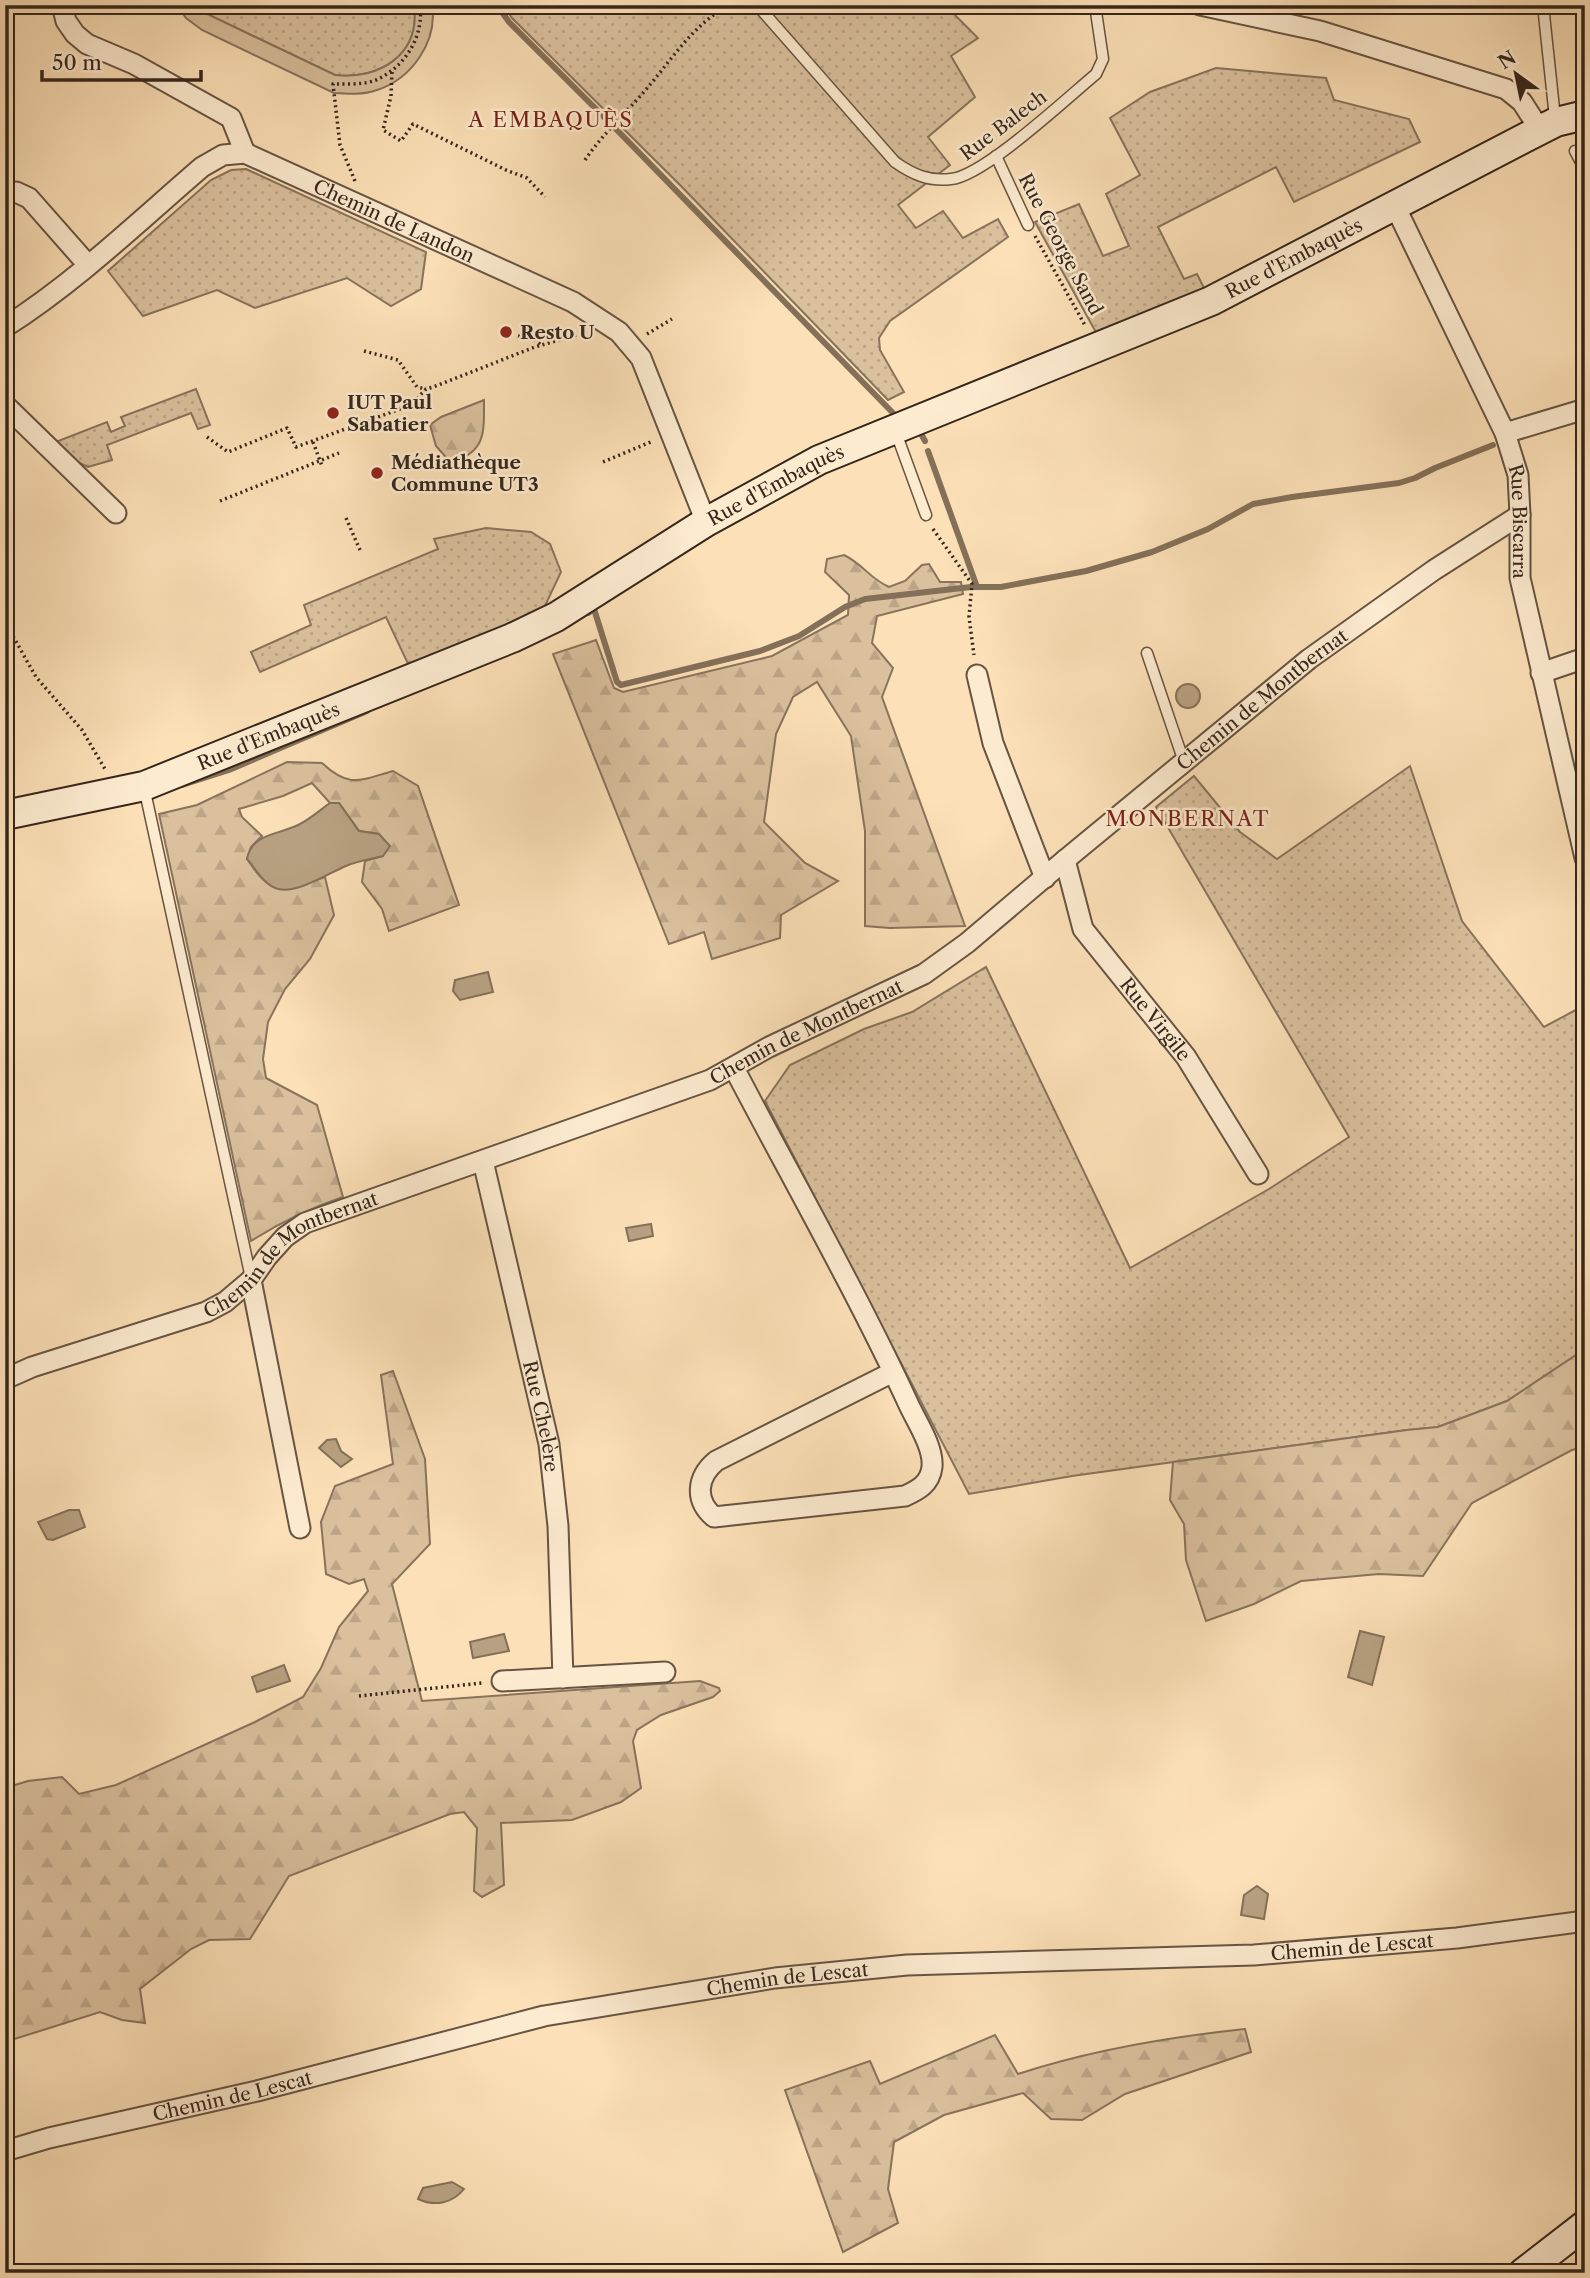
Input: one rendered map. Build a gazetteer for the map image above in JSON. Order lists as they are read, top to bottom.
{
  "streets": {
    "street": [
      "Chemin de Landon",
      "Rue d'Embaquès",
      "Rue Biscarra",
      "Chemin de Montbernat",
      "Rue Virgile",
      "Rue Chelère",
      "Chemin de Lescat"
    ],
    "lane": ["Rue Balech", "Rue George Sand"]
  },
  "crossings": [
    ["Rue Balech", "Rue George Sand"],
    ["Chemin de Landon", "Rue d'Embaquès"],
    ["Rue George Sand", "Rue d'Embaquès"],
    ["Rue d'Embaquès", "Rue Biscarra"],
    ["Rue Biscarra", "Chemin de Montbernat"],
    ["Chemin de Montbernat", "Rue Virgile"],
    ["Chemin de Montbernat", "Rue Chelère"]
  ],
  "districts": ["A EMBAQUÈS", "MONBERNAT"],
  "places": ["Resto U", "IUT Paul Sabatier", "Médiathèque Commune UT3"],
  "scale_bar": "50 m",
  "north": "top left"
}
